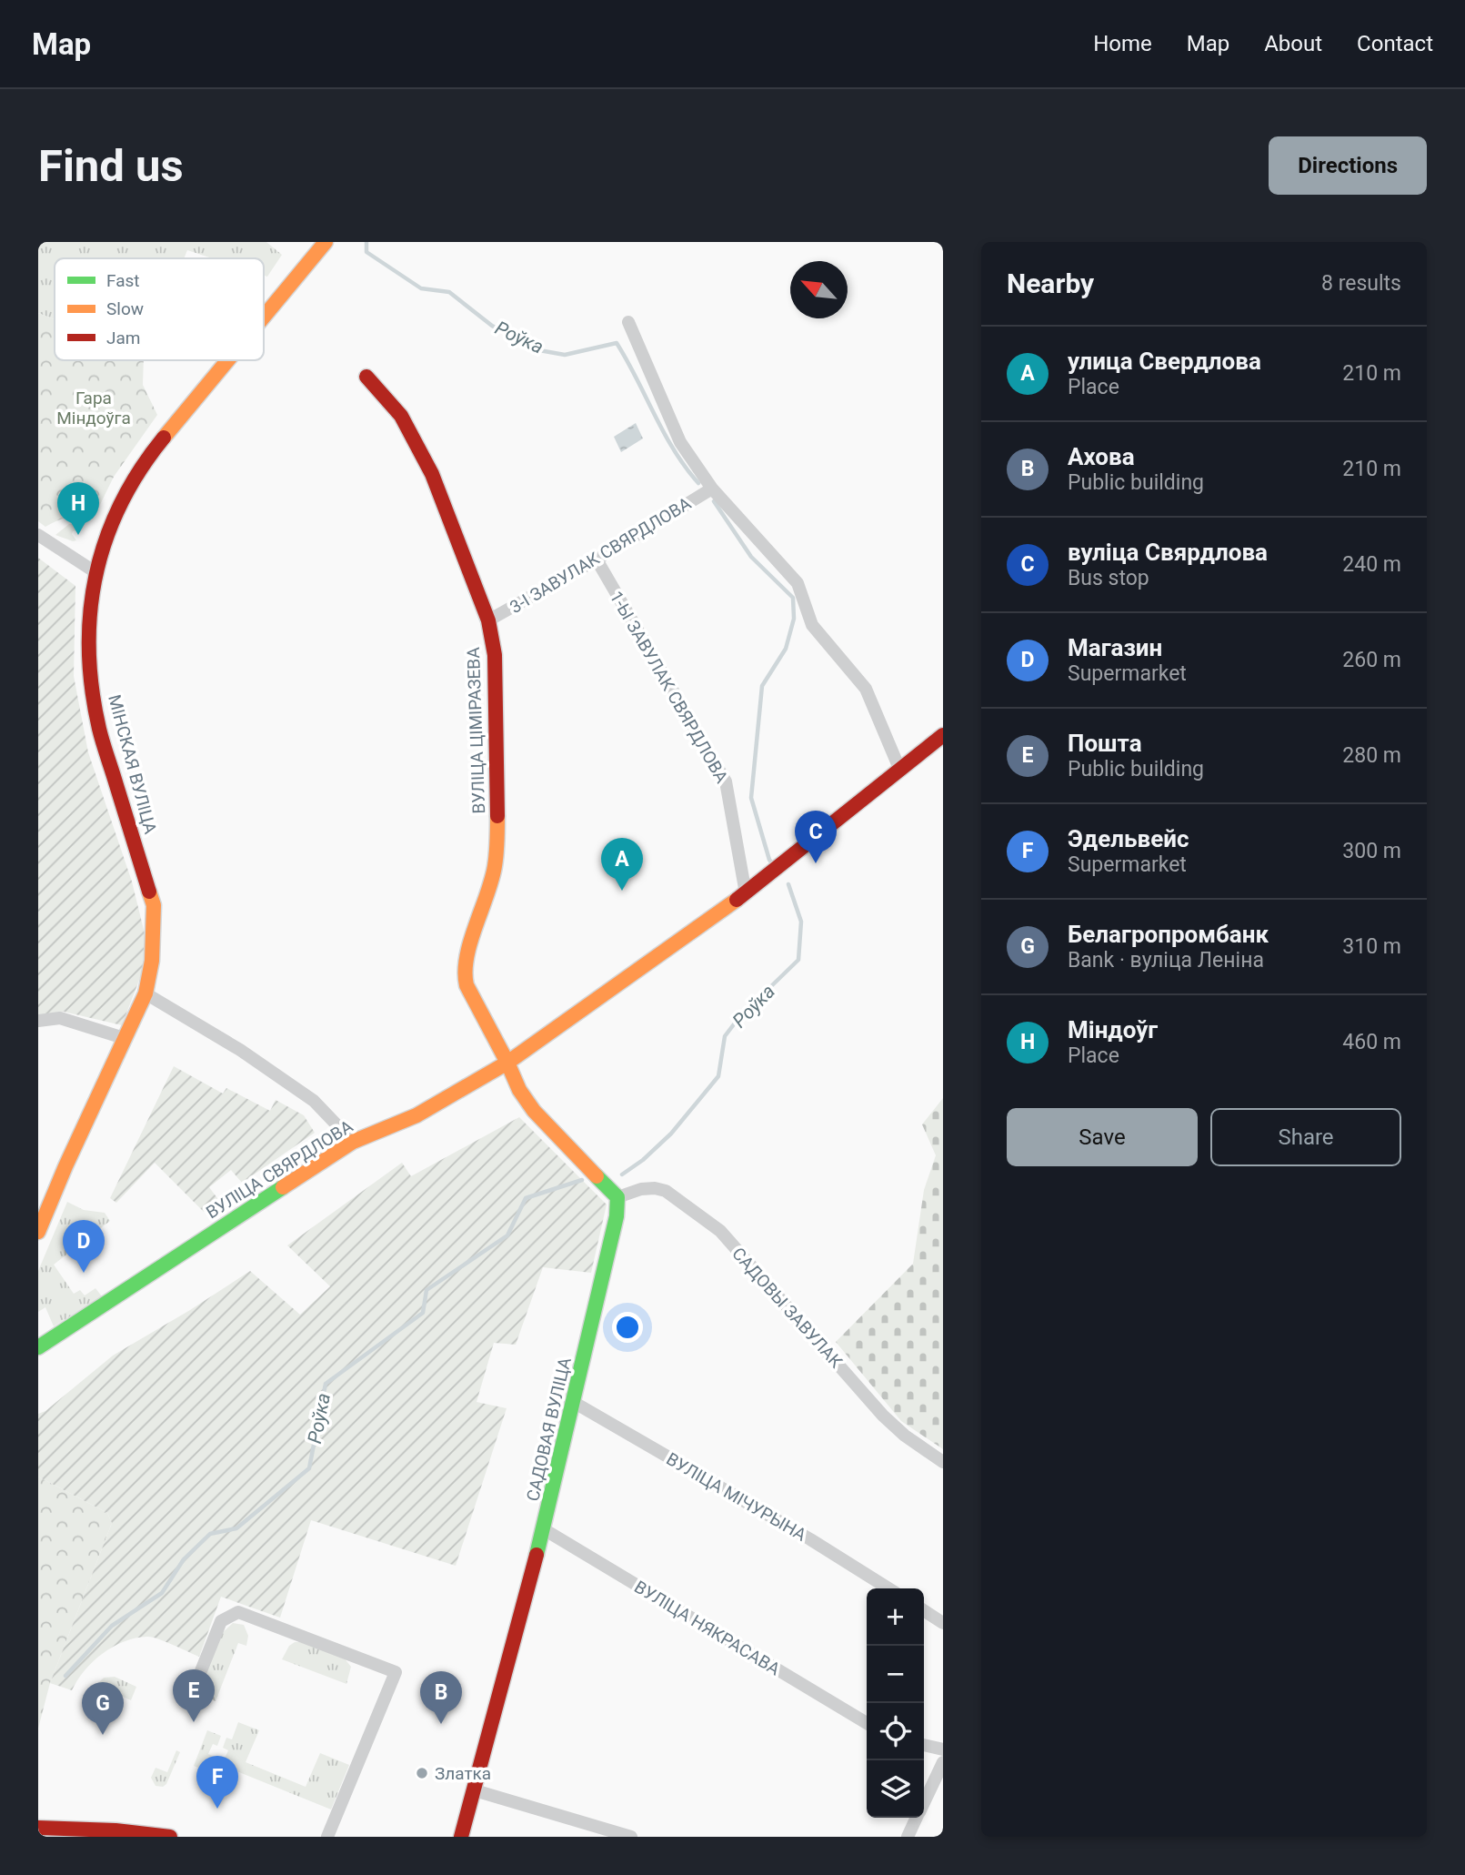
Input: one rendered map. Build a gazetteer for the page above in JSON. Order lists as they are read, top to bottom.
{
  "streets": {
    "street": [
      "3-І ЗАВУЛАК СВЯРДЛОВА",
      "1-Ы ЗАВУЛАК СВЯРДЛОВА",
      "ВУЛІЦА ЦІМІРАЗЕВА",
      "МІНСКАЯ ВУЛІЦА",
      "ВУЛІЦА СВЯРДЛОВА",
      "САДОВЫ ЗАВУЛАК",
      "САДОВАЯ ВУЛІЦА",
      "ВУЛІЦА МІЧУРЫНА",
      "ВУЛІЦА НЯКРАСАВА"
    ]
  },
  "crossings": [
    ["3-І ЗАВУЛАК СВЯРДЛОВА", "1-Ы ЗАВУЛАК СВЯРДЛОВА"],
    ["3-І ЗАВУЛАК СВЯРДЛОВА", "ВУЛІЦА ЦІМІРАЗЕВА"],
    ["1-Ы ЗАВУЛАК СВЯРДЛОВА", "ВУЛІЦА СВЯРДЛОВА"],
    ["ВУЛІЦА ЦІМІРАЗЕВА", "ВУЛІЦА СВЯРДЛОВА"],
    ["САДОВЫ ЗАВУЛАК", "САДОВАЯ ВУЛІЦА"],
    ["САДОВАЯ ВУЛІЦА", "ВУЛІЦА МІЧУРЫНА"],
    ["САДОВАЯ ВУЛІЦА", "ВУЛІЦА НЯКРАСАВА"]
  ],
  "water": ["Роўка"],
  "parks": ["Гара Міндоўга"],
  "places": ["Златка"],
  "legend": ["Fast", "Slow", "Jam"],
  "north": "top left",
  "page": {
    "header": "Map",
    "nav": [
      "Home",
      "Map",
      "About",
      "Contact"
    ],
    "buttons": [
      "Directions",
      ["Save", "Share"]
    ],
    "title": "Find us",
    "heading": ["Nearby", "8 results"],
    "list": [
      {
        "mark": "A",
        "name": "улица Свердлова",
        "note": "Place",
        "value": "210 m"
      },
      {
        "mark": "B",
        "name": "Ахова",
        "note": "Public building",
        "value": "210 m"
      },
      {
        "mark": "C",
        "name": "вуліца Свярдлова",
        "note": "Bus stop",
        "value": "240 m"
      },
      {
        "mark": "D",
        "name": "Магазин",
        "note": "Supermarket",
        "value": "260 m"
      },
      {
        "mark": "E",
        "name": "Пошта",
        "note": "Public building",
        "value": "280 m"
      },
      {
        "mark": "F",
        "name": "Эдельвейс",
        "note": "Supermarket",
        "value": "300 m"
      },
      {
        "mark": "G",
        "name": "Белагропромбанк",
        "note": "Bank · вуліца Леніна",
        "value": "310 m"
      },
      {
        "mark": "H",
        "name": "Міндоўг",
        "note": "Place",
        "value": "460 m"
      }
    ],
    "pins": [
      "H",
      "C",
      "A",
      "D",
      "E",
      "B",
      "G",
      "F"
    ],
    "map_buttons": ["+", "−"]
  }
}
